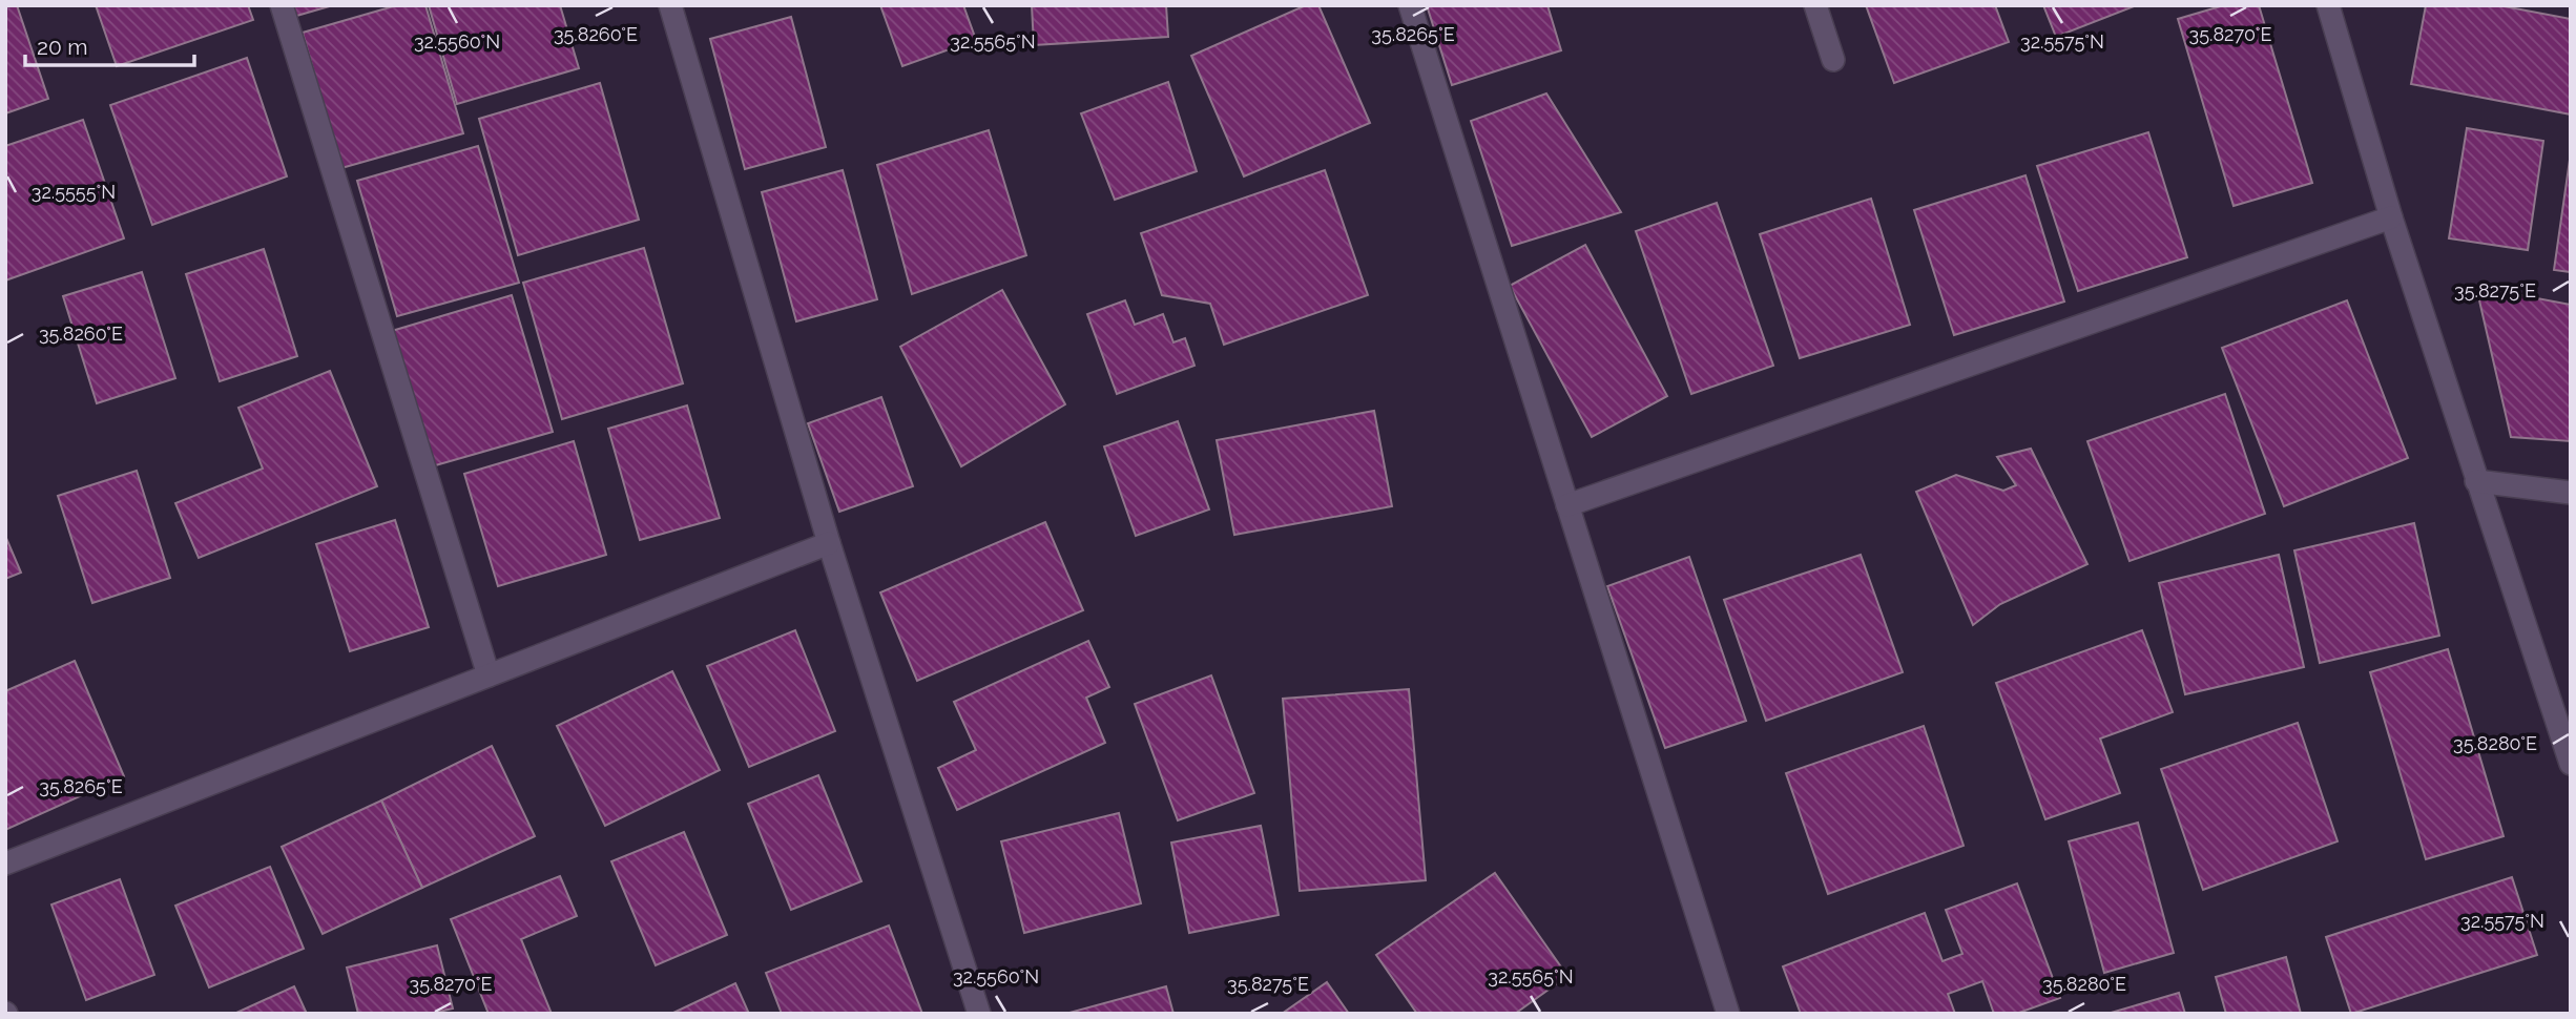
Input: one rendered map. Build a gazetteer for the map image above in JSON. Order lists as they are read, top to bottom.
{
  "scale_bar": "20 m",
  "coordinates": [
    "35.8265°E",
    "35.8260°E",
    "35.8270°E",
    "32.5560°N",
    "32.5565°N",
    "32.5575°N",
    "32.5555°N",
    "35.8275°E",
    "35.8280°E"
  ]
}
